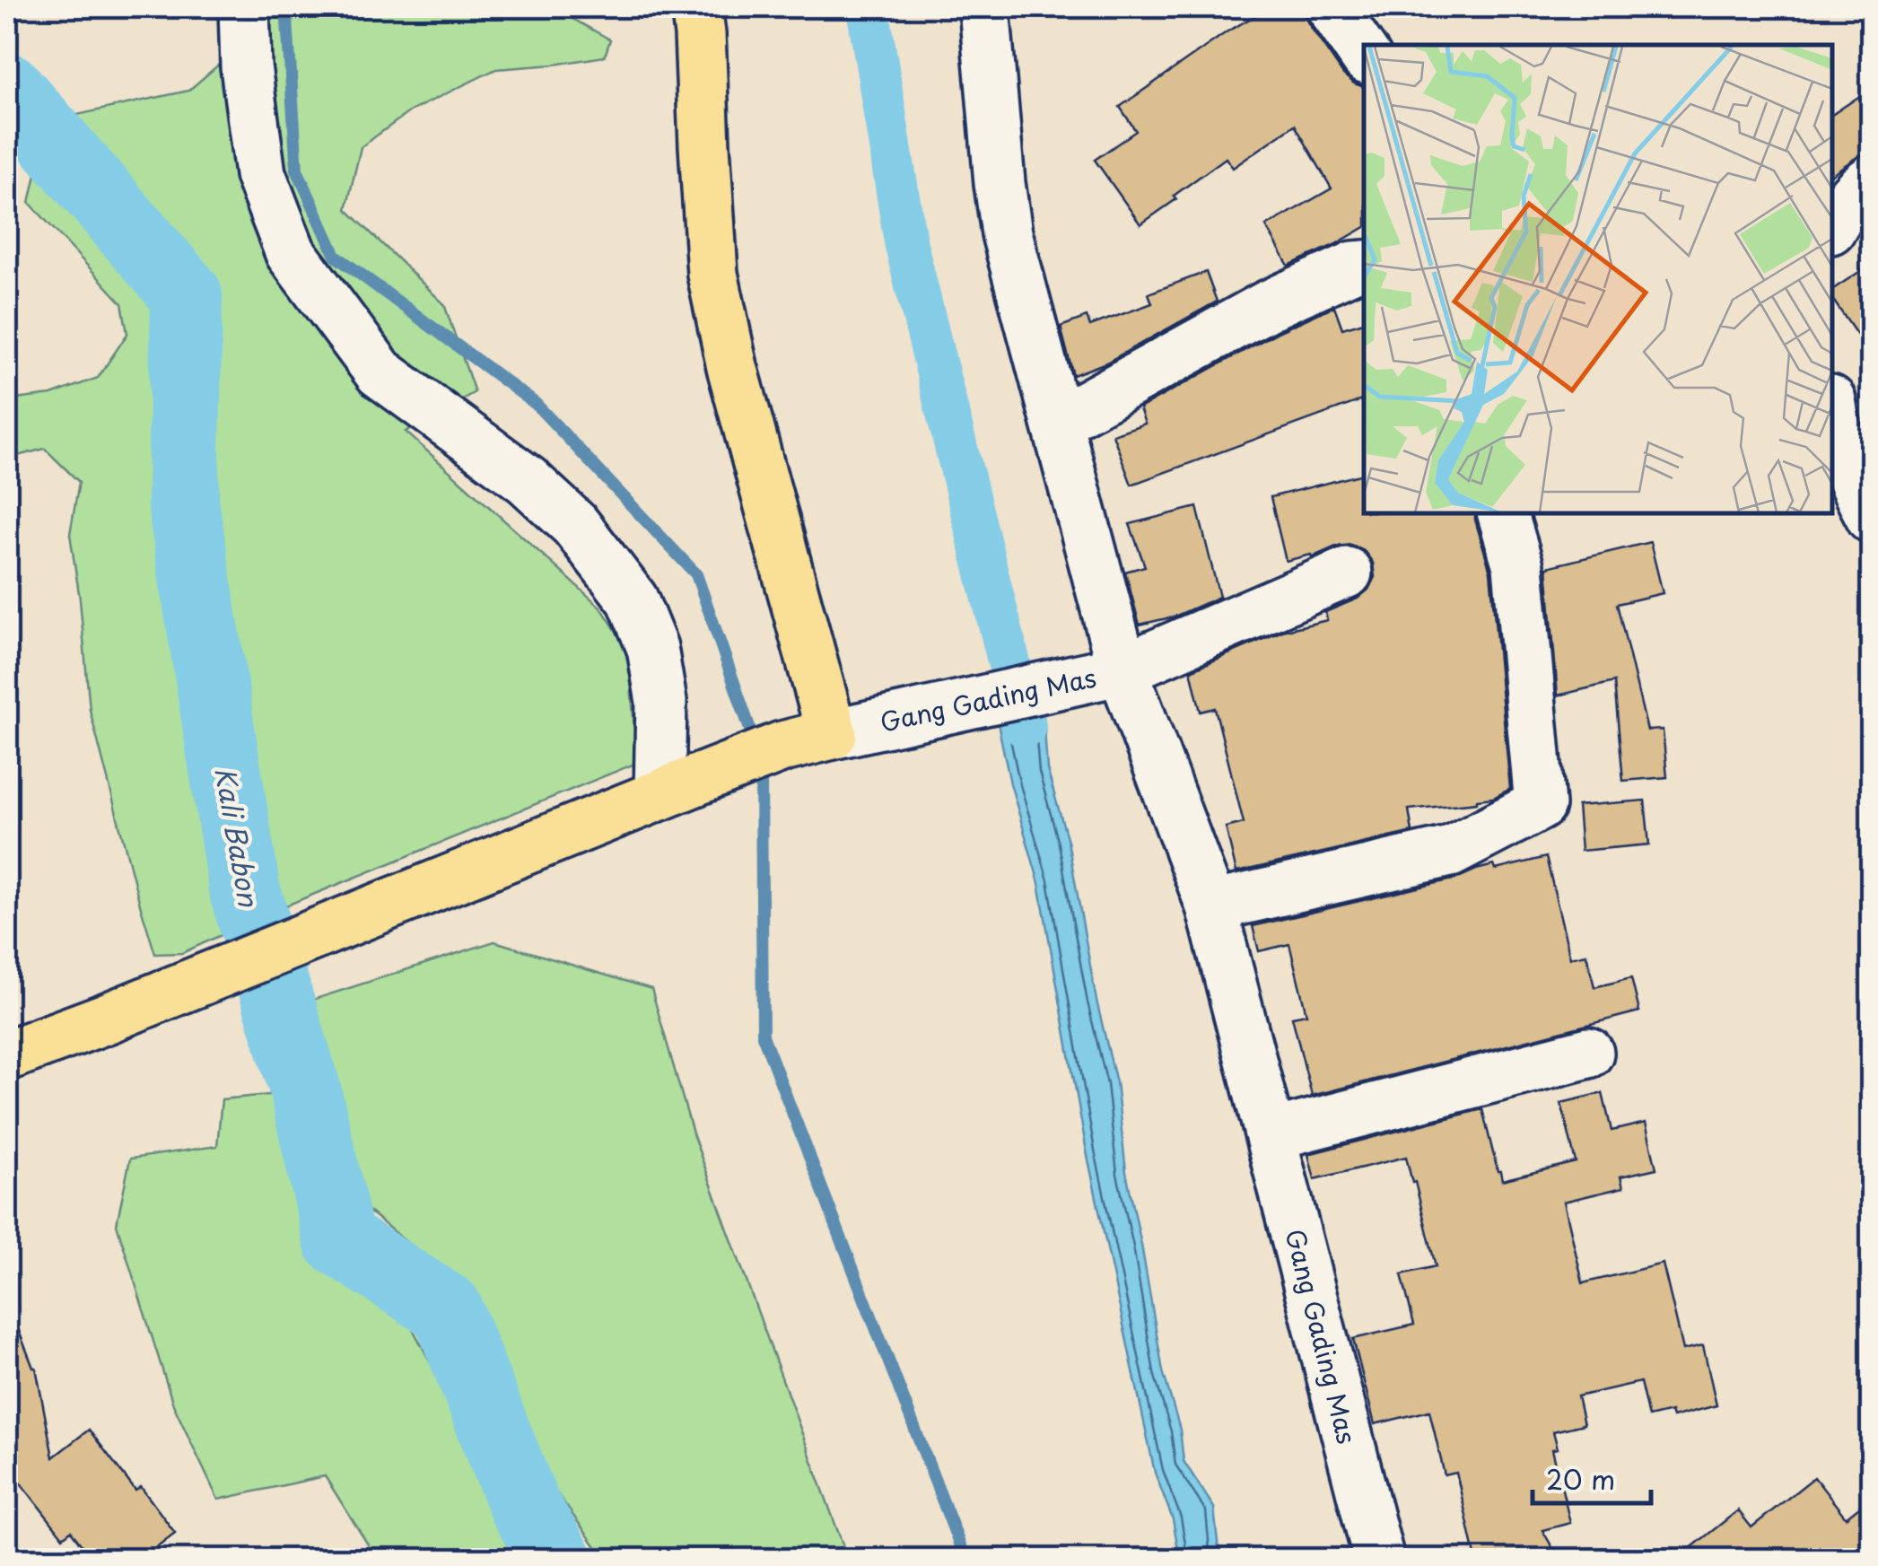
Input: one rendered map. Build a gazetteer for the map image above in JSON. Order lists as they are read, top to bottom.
{
  "streets": {
    "street": ["Gang Gading Mas"]
  },
  "water": ["Kali Babon"],
  "scale_bar": "20 m"
}
